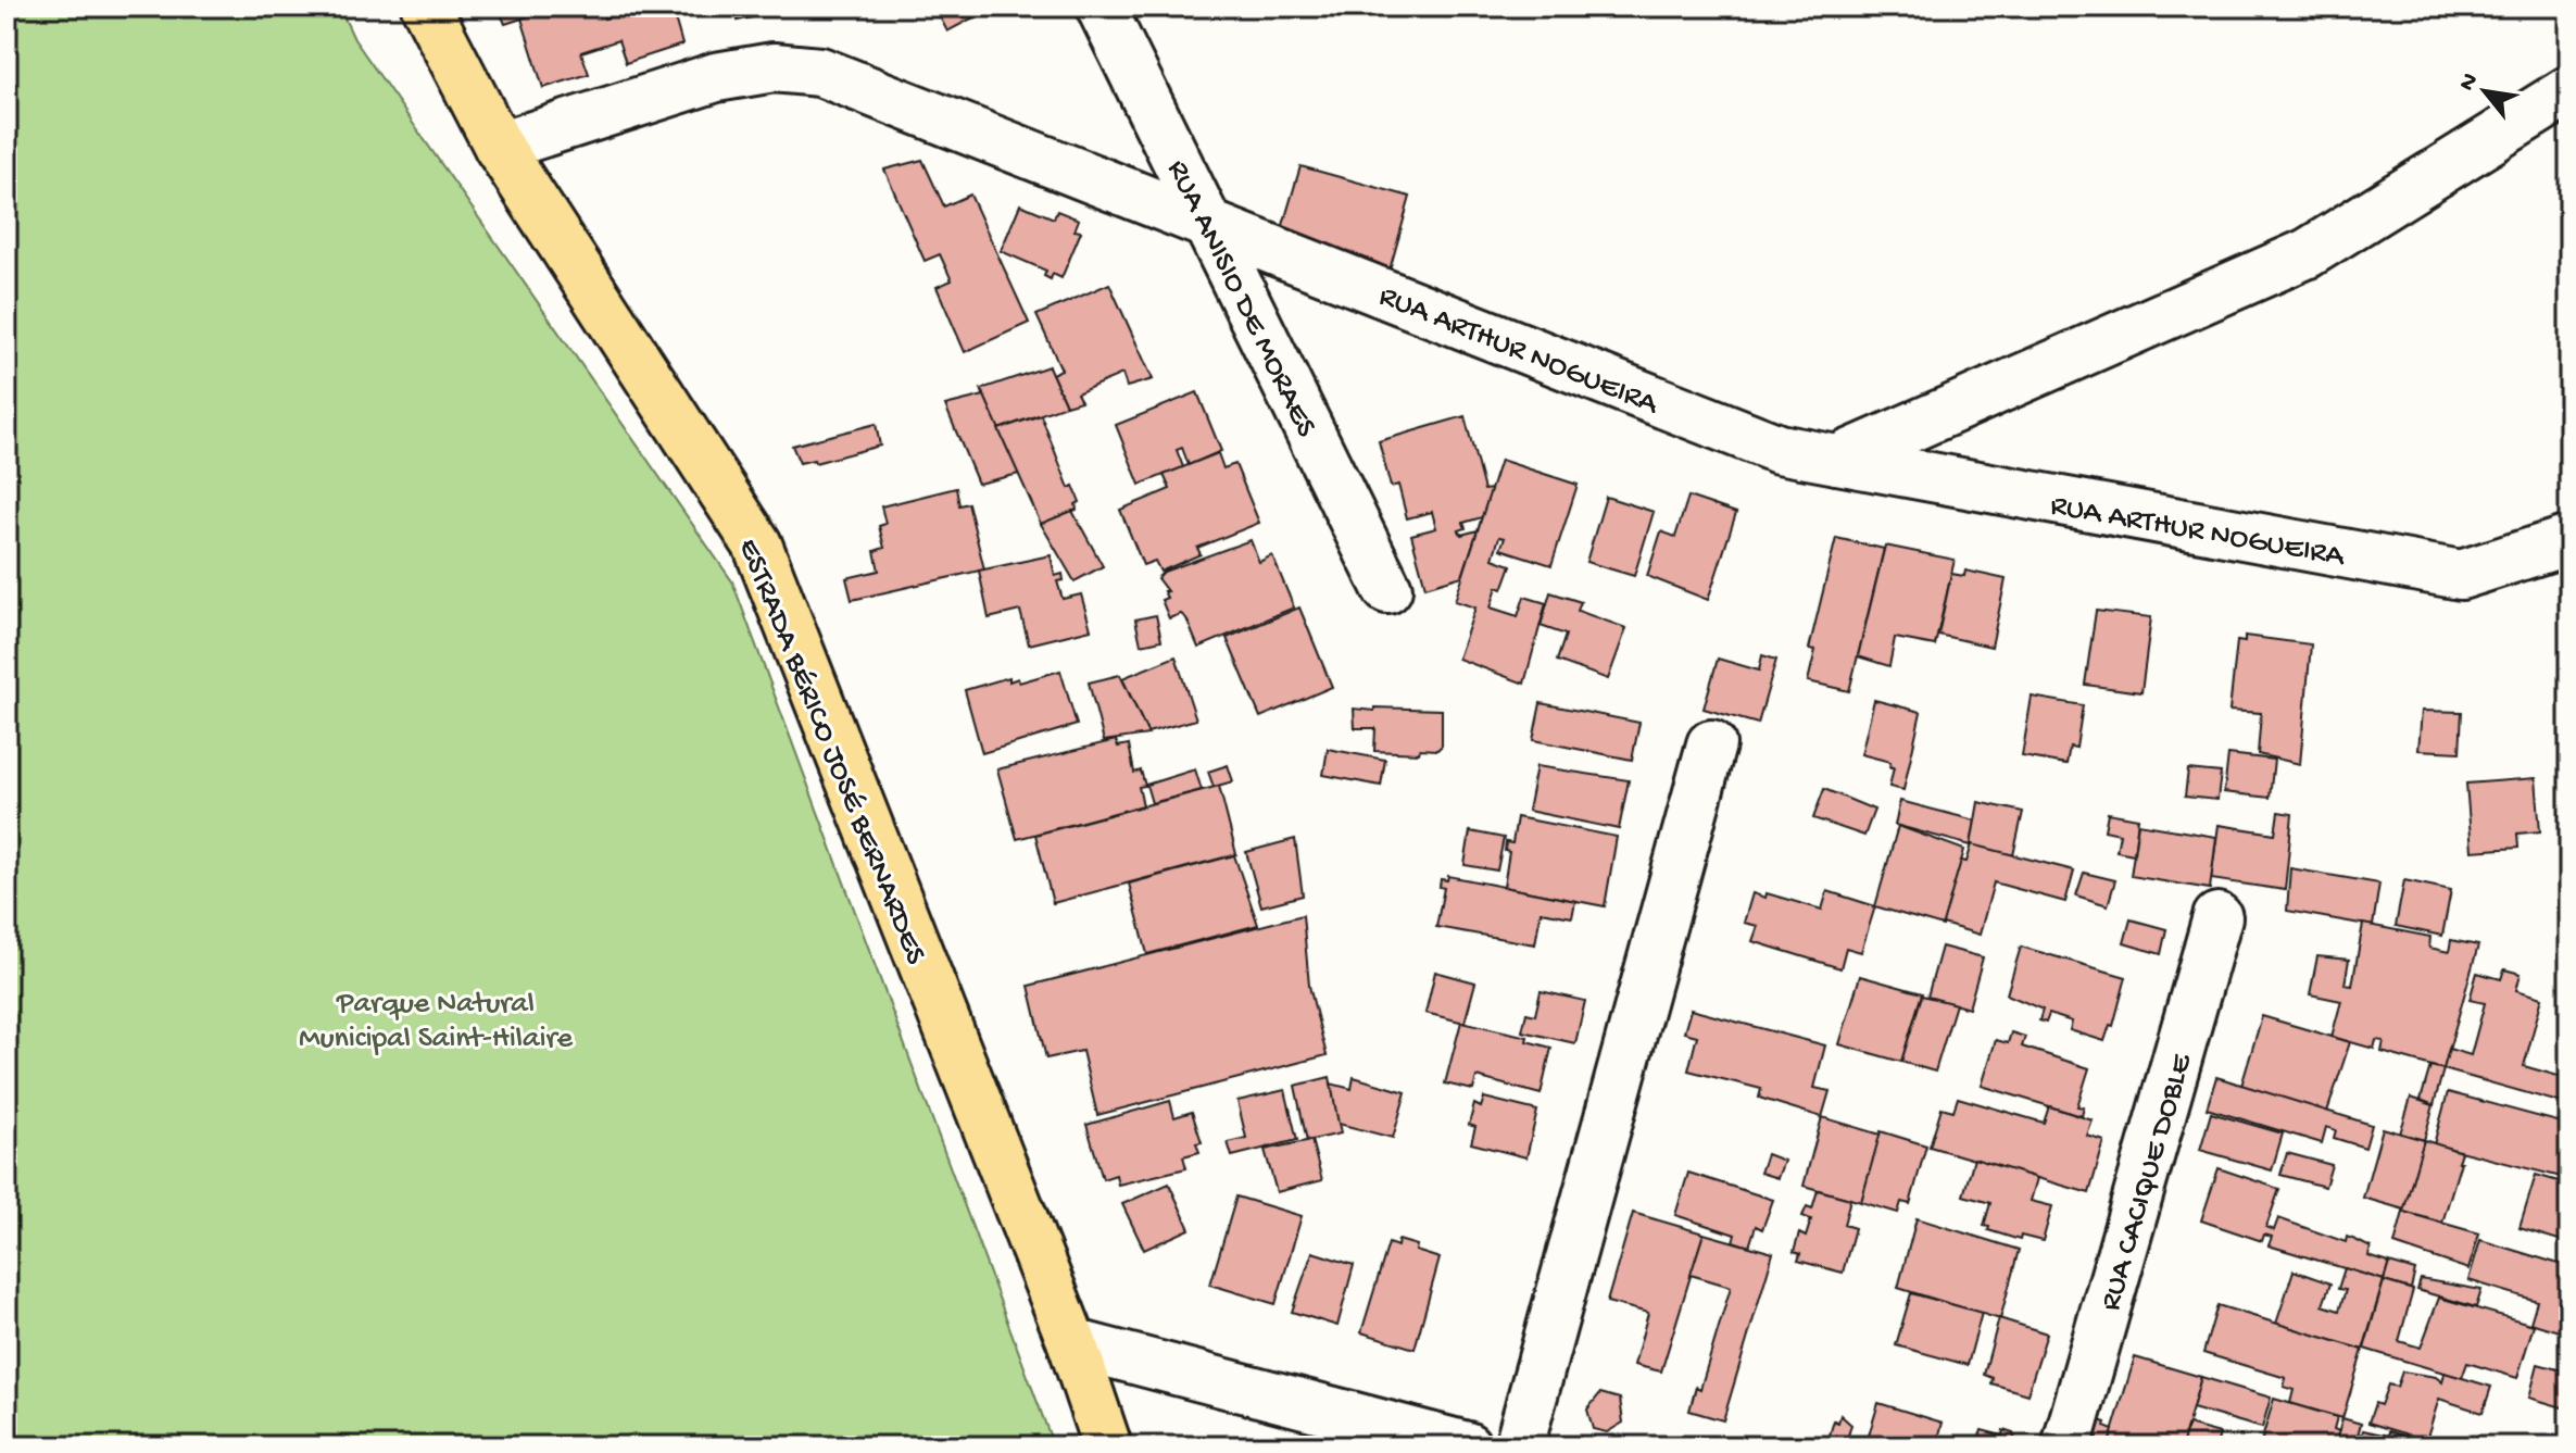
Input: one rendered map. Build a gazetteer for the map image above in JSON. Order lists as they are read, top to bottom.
{
  "streets": {
    "main road": ["ESTRADA BÉRICO JOSÉ BERNARDES"],
    "street": ["RUA ANISIO DE MORAES", "RUA ARTHUR NOGUEIRA", "RUA CACIQUE DOBLE"]
  },
  "crossings": [
    ["RUA ANISIO DE MORAES", "RUA ARTHUR NOGUEIRA"],
    ["RUA ARTHUR NOGUEIRA", "ESTRADA BÉRICO JOSÉ BERNARDES"]
  ],
  "parks": ["Parque Natural Municipal Saint-Hilaire"],
  "north": "top left"
}
